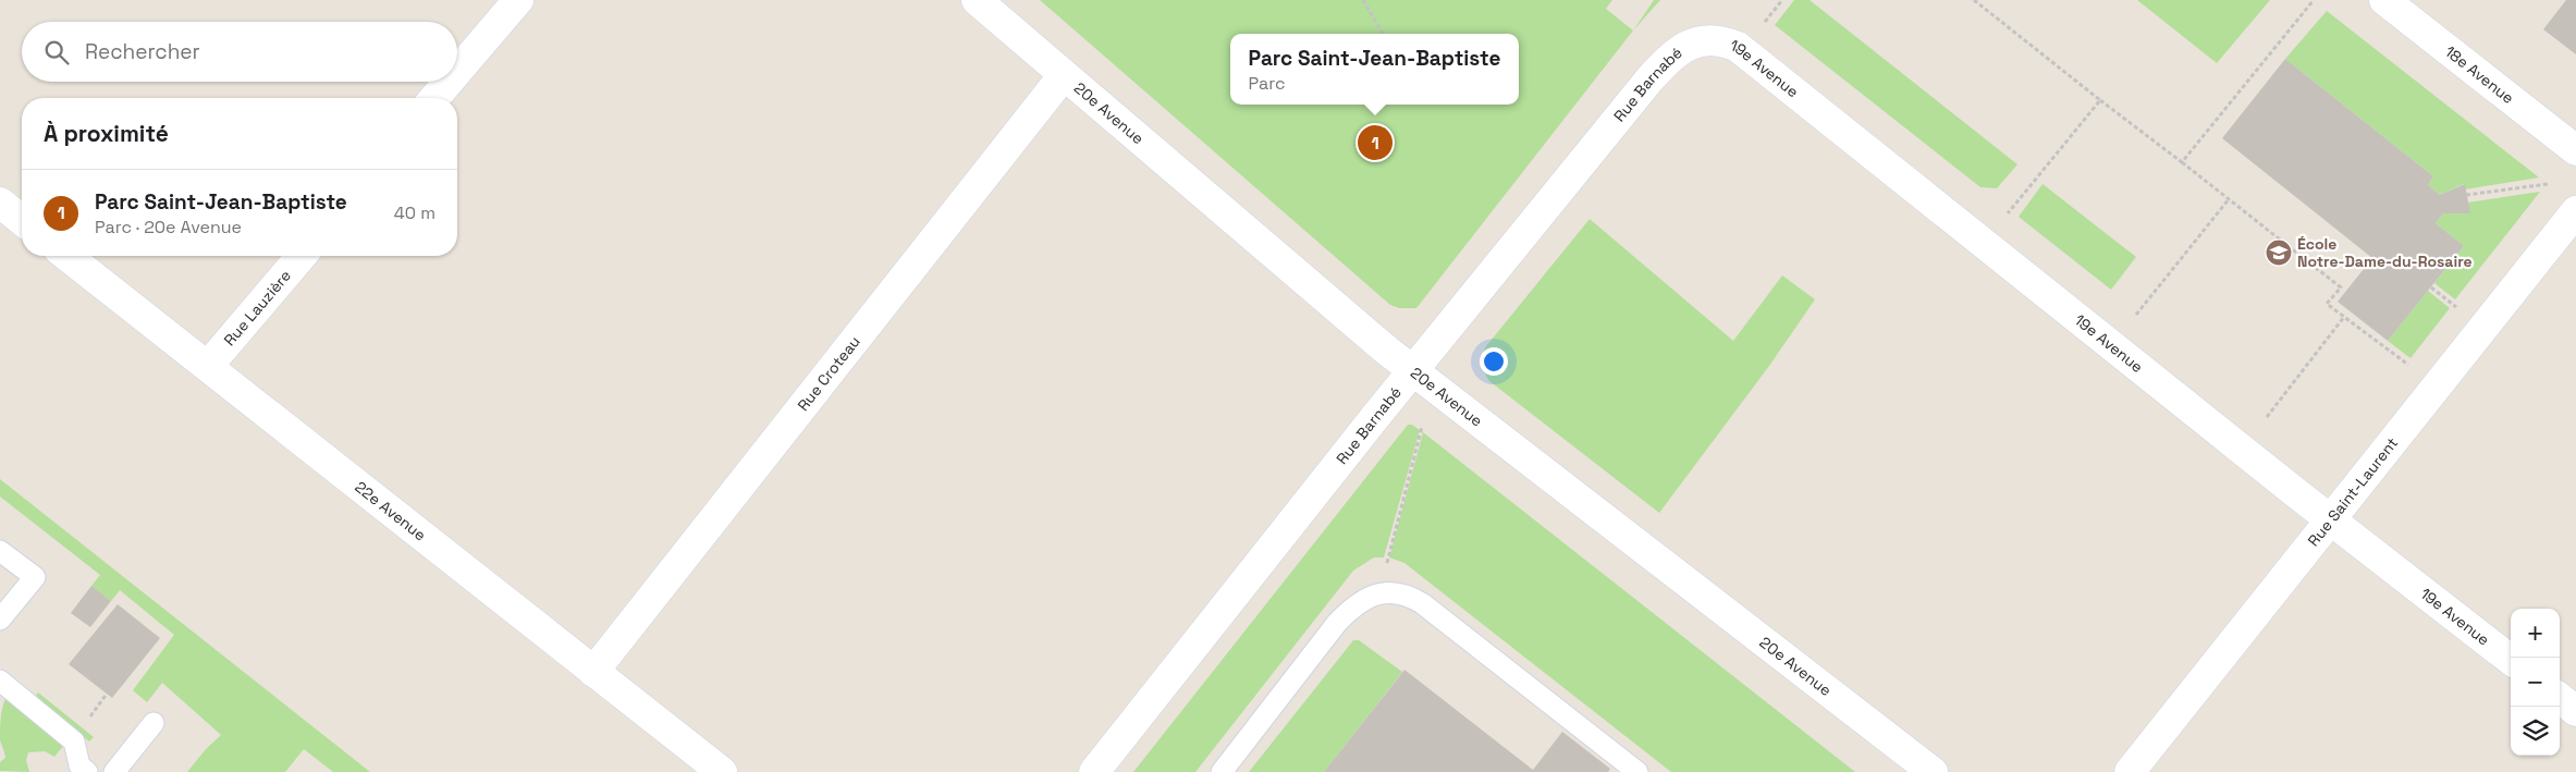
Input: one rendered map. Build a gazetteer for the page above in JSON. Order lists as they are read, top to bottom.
{
  "streets": {
    "street": [
      "19e Avenue",
      "18e Avenue",
      "Rue Barnabé",
      "20e Avenue",
      "Rue Lauzière",
      "Rue Croteau",
      "Rue Saint-Laurent",
      "22e Avenue"
    ]
  },
  "crossings": [
    ["19e Avenue", "Rue Barnabé"],
    ["19e Avenue", "Rue Saint-Laurent"],
    ["Rue Barnabé", "20e Avenue"],
    ["20e Avenue", "Rue Croteau"],
    ["Rue Lauzière", "22e Avenue"],
    ["Rue Croteau", "22e Avenue"]
  ],
  "places": {
    "school or university": ["École Notre-Dame-du-Rosaire"]
  },
  "page": {
    "search": "Rechercher",
    "popup": ["Parc Saint-Jean-Baptiste", "Parc"],
    "heading": "À proximité",
    "pins": "1",
    "list": [
      {
        "mark": "1",
        "name": "Parc Saint-Jean-Baptiste",
        "note": "Parc · 20e Avenue",
        "value": "40 m"
      }
    ],
    "map_buttons": ["+", "−"]
  }
}
